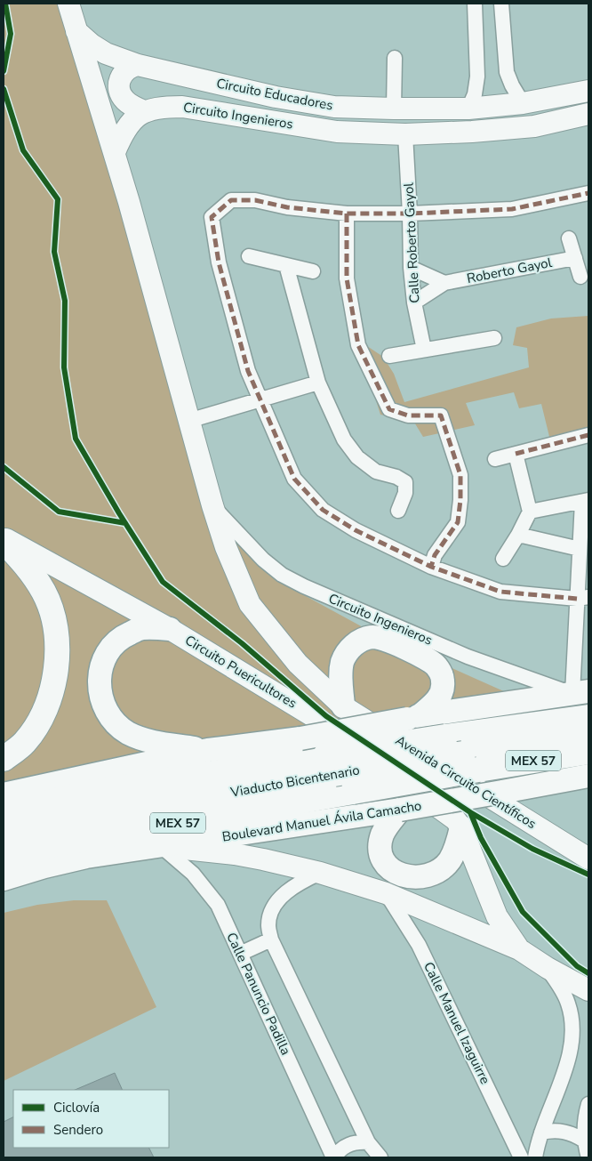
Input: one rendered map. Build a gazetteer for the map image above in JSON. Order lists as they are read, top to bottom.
{
  "streets": {
    "highway": ["MEX 57", "Viaducto Bicentenario", "Boulevard Manuel Ávila Camacho"],
    "main road": [
      "Circuito Educadores",
      "Circuito Ingenieros",
      "Circuito Puericultores",
      "Avenida Circuito Científicos"
    ],
    "street": [
      "Calle Roberto Gayol",
      "Roberto Gayol",
      "Calle Panuncio Padilla",
      "Calle Manuel Izaguirre"
    ]
  },
  "crossings": [
    ["Circuito Ingenieros", "Calle Roberto Gayol"],
    ["Circuito Ingenieros", "Avenida Circuito Científicos"],
    ["Calle Roberto Gayol", "Roberto Gayol"],
    ["Viaducto Bicentenario", "Boulevard Manuel Ávila Camacho"],
    ["Boulevard Manuel Ávila Camacho", "Calle Panuncio Padilla"]
  ],
  "legend": ["Ciclovía", "Sendero"]
}
